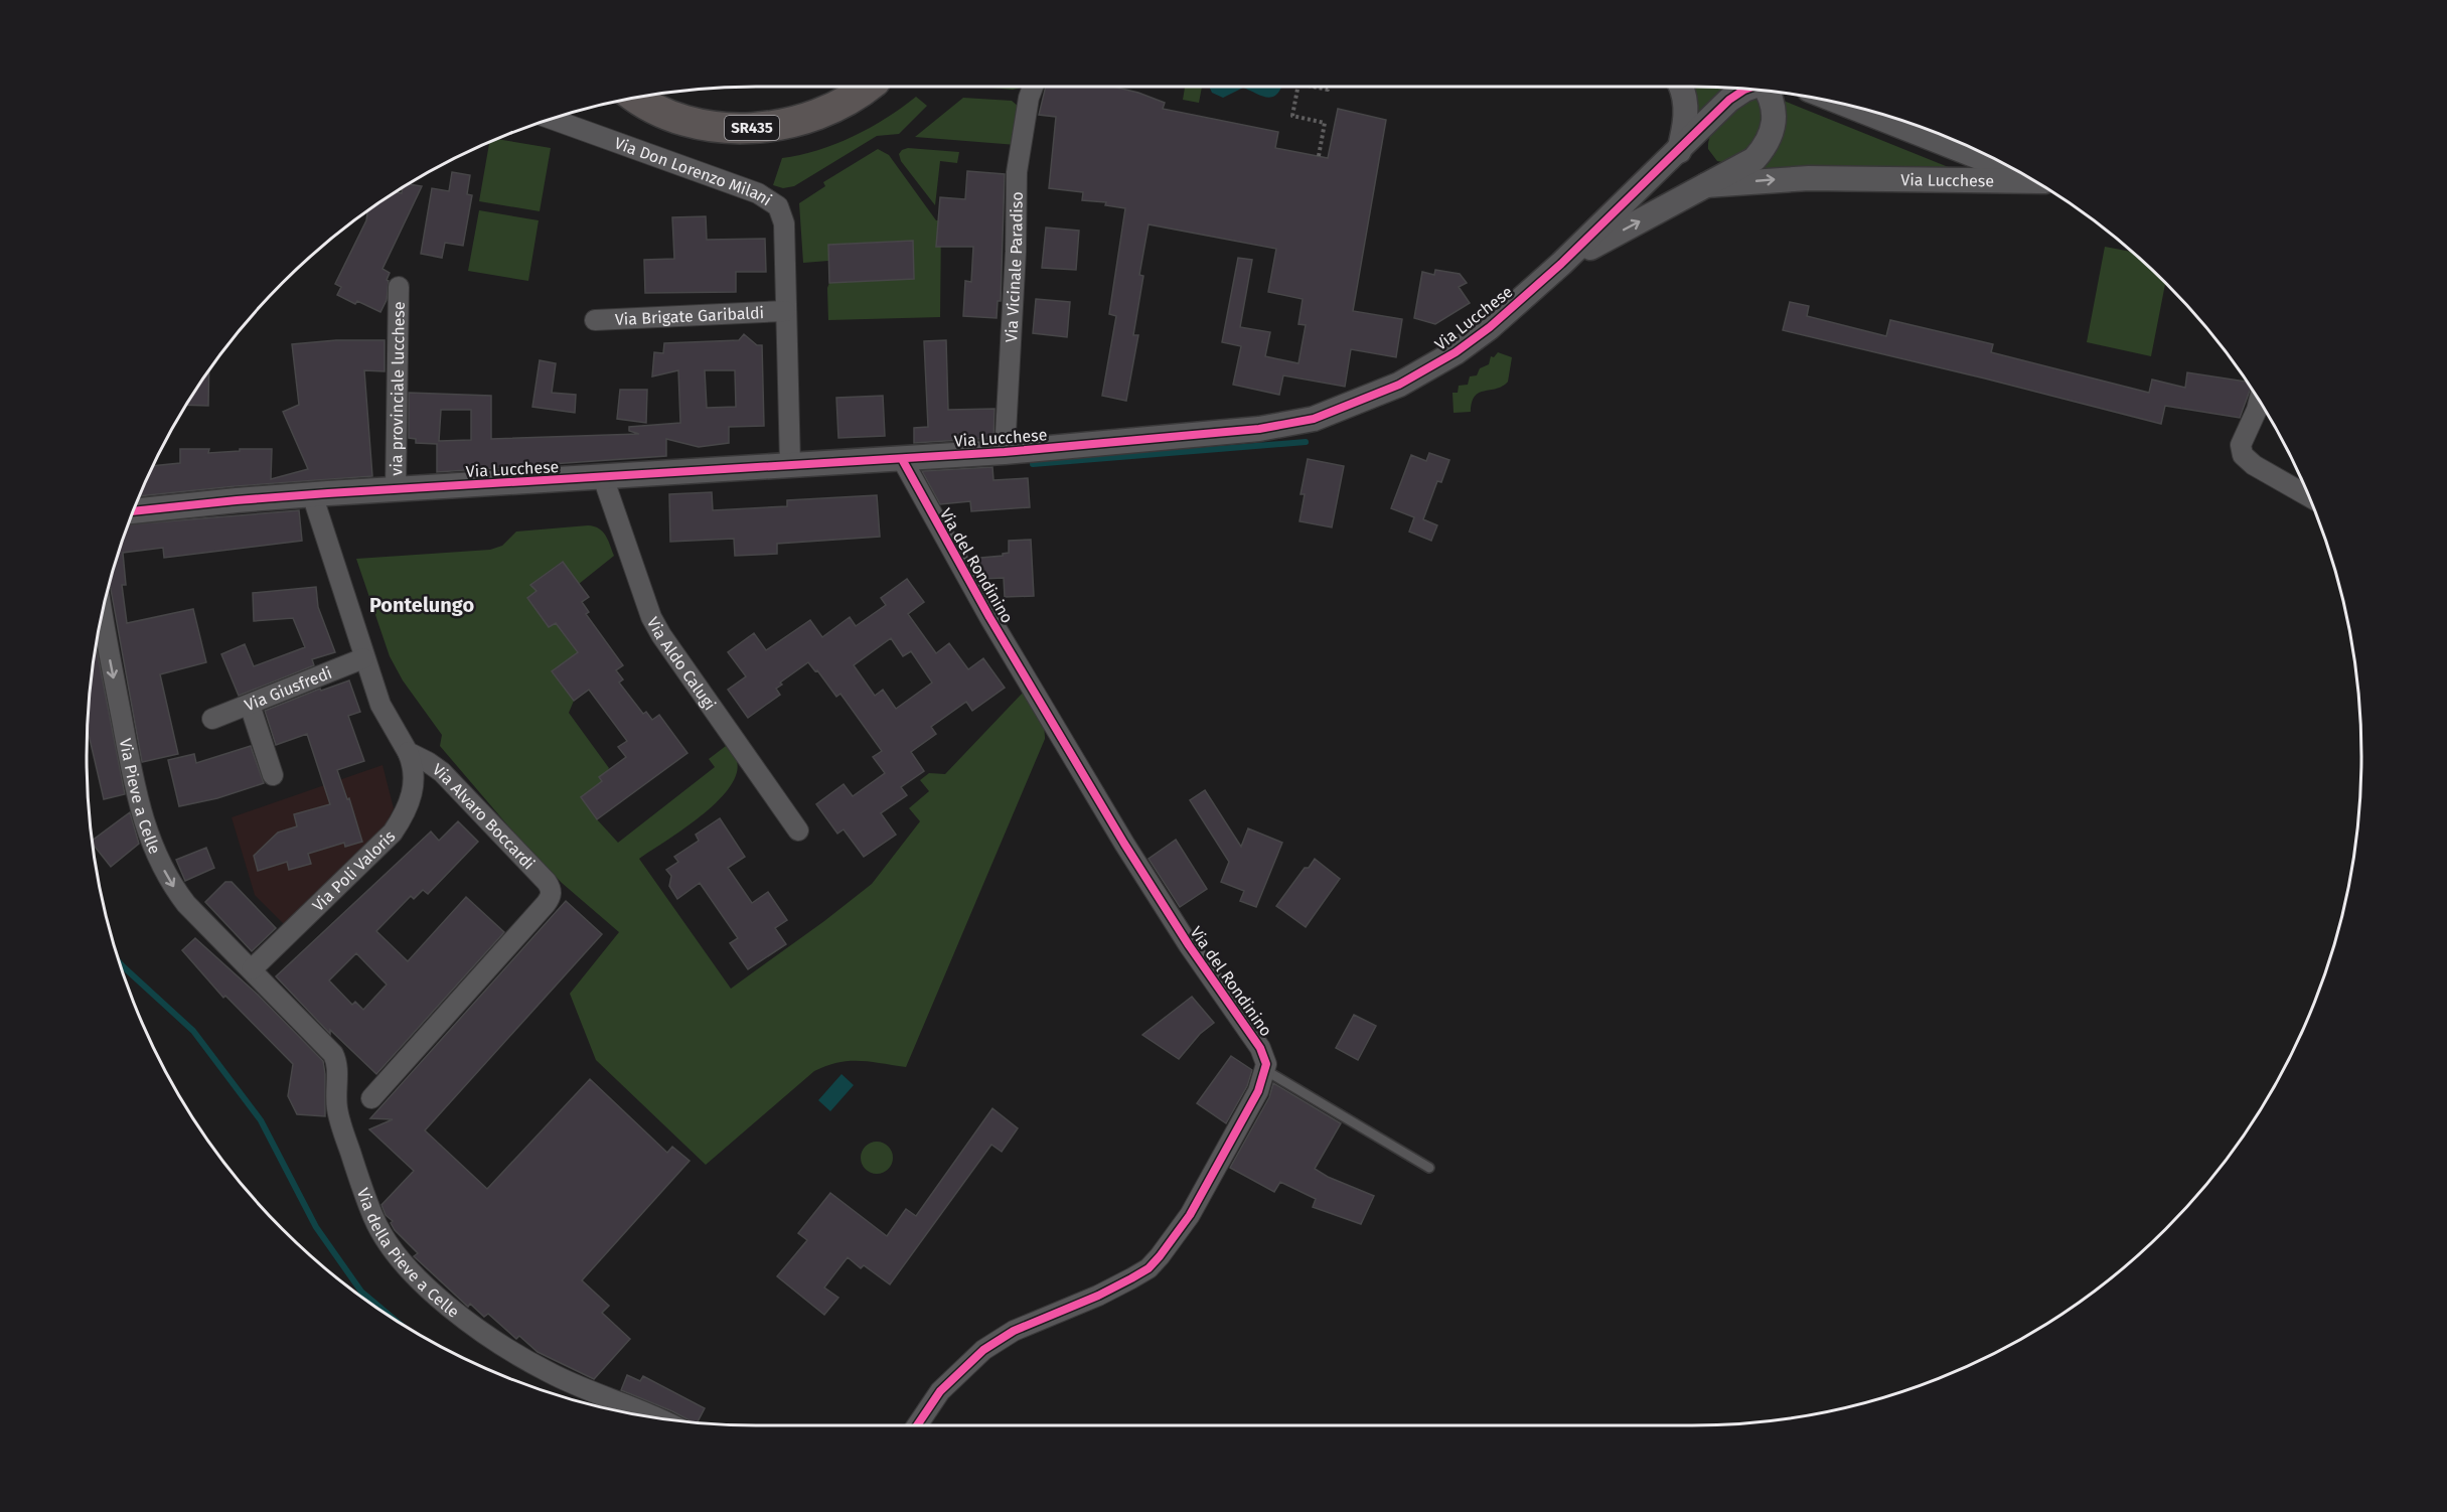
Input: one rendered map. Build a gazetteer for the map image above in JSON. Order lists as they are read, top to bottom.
{
  "streets": {
    "main road": ["SR435"],
    "street": [
      "Via Don Lorenzo Milani",
      "Via Lucchese",
      "Via Vicinale Paradiso",
      "Via Brigate Garibaldi",
      "via provinciale lucchese",
      "Via del Rondinino",
      "Via Aldo Calugi",
      "Via Giusfredi",
      "Via Pieve a Celle",
      "Via Alvaro Boccardi",
      "Via Poli Valoris",
      "Via della Pieve a Celle"
    ]
  },
  "crossings": [
    ["Via Don Lorenzo Milani", "Via Lucchese"],
    ["Via Don Lorenzo Milani", "Via Brigate Garibaldi"],
    ["Via Lucchese", "Via Vicinale Paradiso"],
    ["Via Lucchese", "via provinciale lucchese"],
    ["Via Lucchese", "Via del Rondinino"],
    ["Via Lucchese", "Via Aldo Calugi"],
    ["Via Pieve a Celle", "Via Poli Valoris"],
    ["Via Pieve a Celle", "Via della Pieve a Celle"],
    ["Via Alvaro Boccardi", "Via Poli Valoris"],
    ["Via Poli Valoris", "Via della Pieve a Celle"]
  ],
  "one_way": ["Via Pieve a Celle"],
  "districts": ["Pontelungo"]
}
